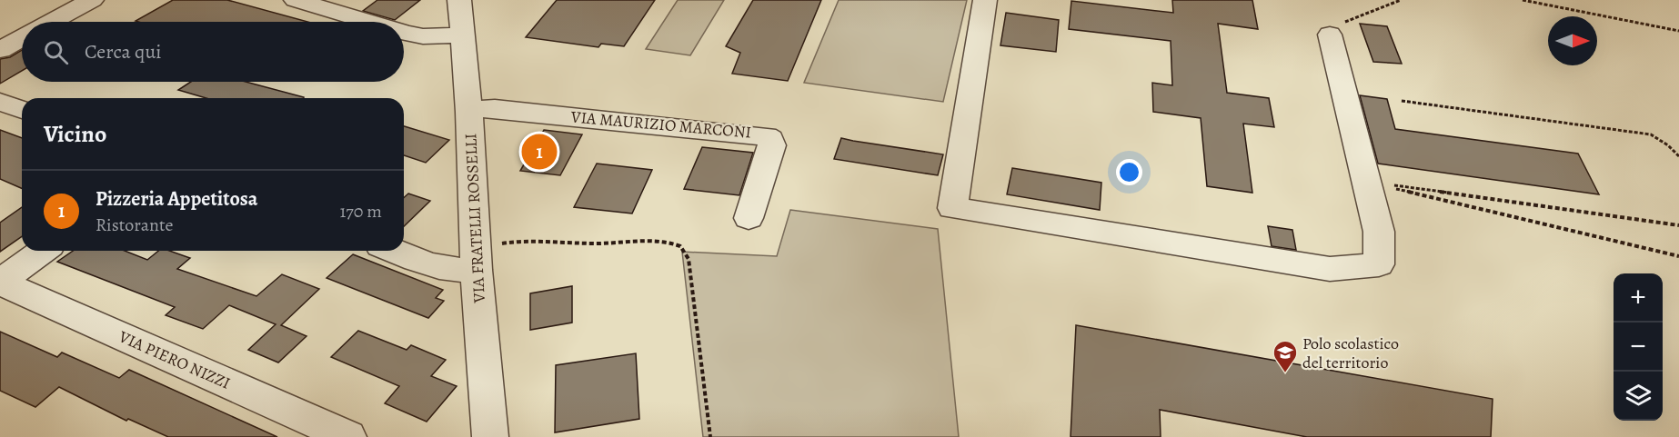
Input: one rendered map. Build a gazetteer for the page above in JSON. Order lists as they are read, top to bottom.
{
  "streets": {
    "street": ["VIA MAURIZIO MARCONI", "VIA FRATELLI ROSSELLI", "VIA PIERO NIZZI"]
  },
  "crossings": [
    ["VIA MAURIZIO MARCONI", "VIA FRATELLI ROSSELLI"]
  ],
  "places": {
    "school or university": ["Polo scolastico del territorio"]
  },
  "north": "right",
  "page": {
    "search": "Cerca qui",
    "heading": "Vicino",
    "pins": "1",
    "list": [
      {
        "mark": "1",
        "name": "Pizzeria Appetitosa",
        "note": "Ristorante",
        "value": "170 m"
      }
    ],
    "map_buttons": ["+", "−"]
  }
}
